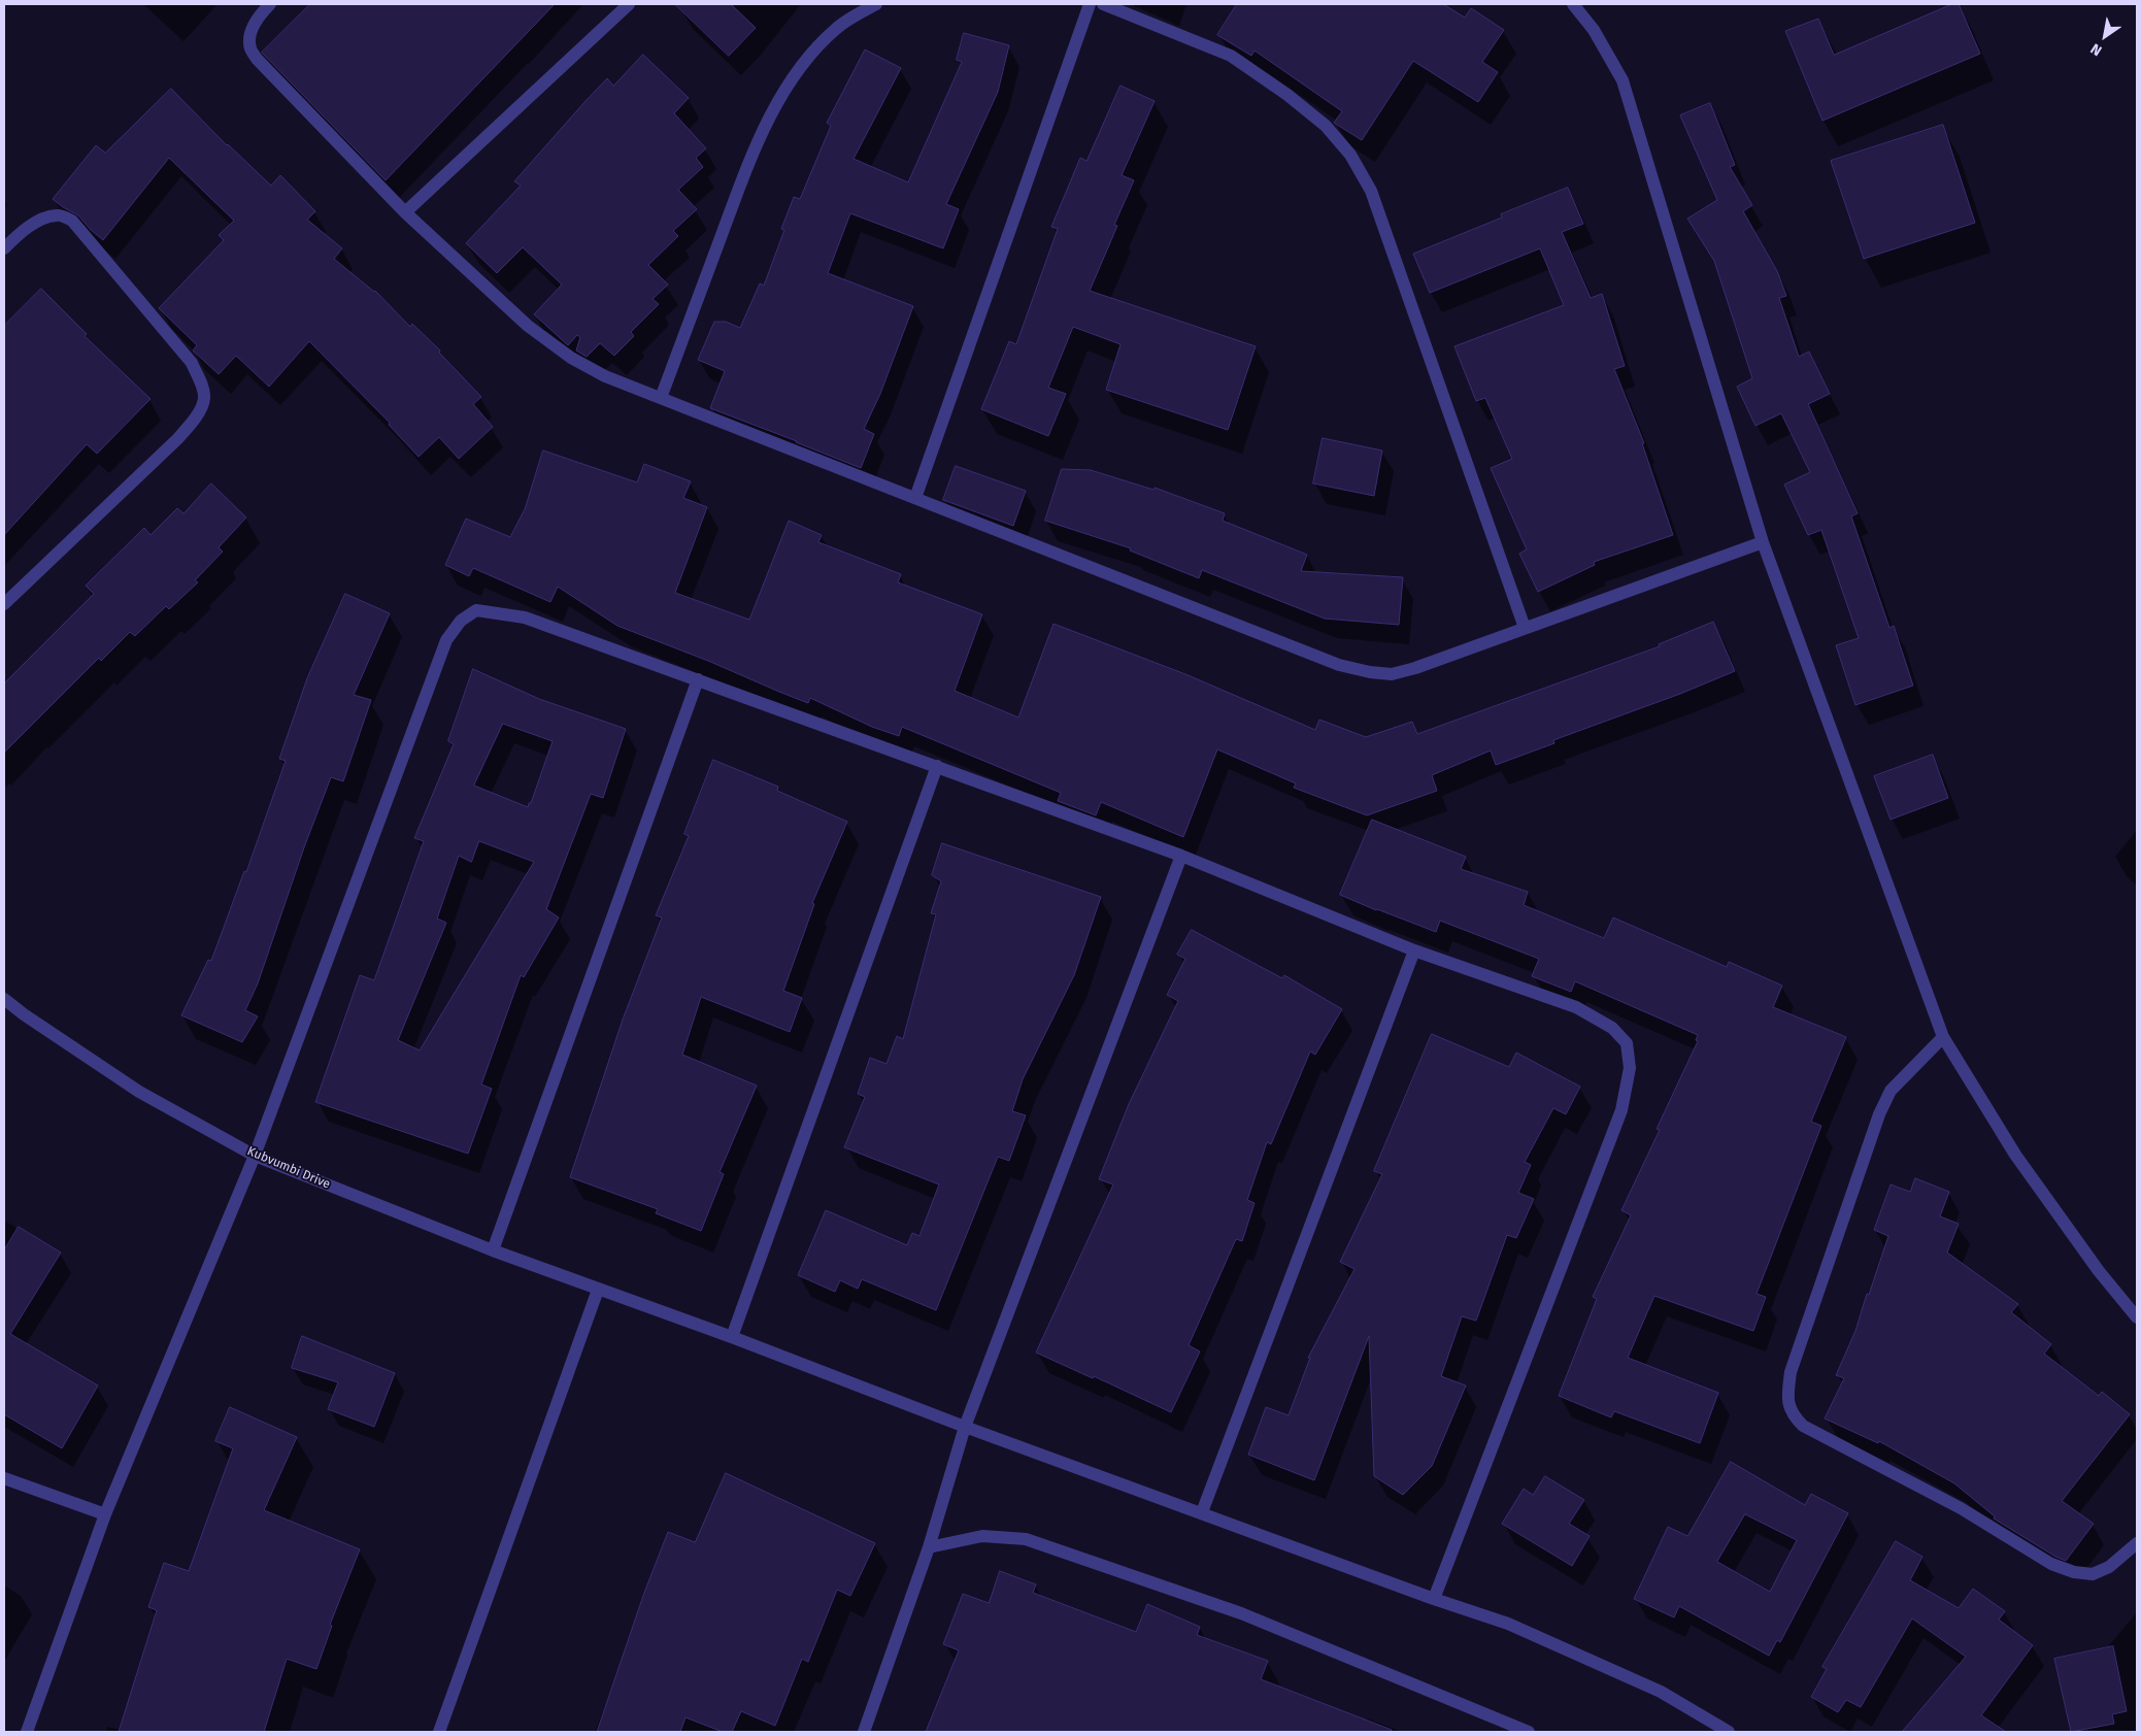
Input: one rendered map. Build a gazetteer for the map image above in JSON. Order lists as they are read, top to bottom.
{
  "streets": {
    "street": ["Kubvumbi Drive"]
  },
  "north": "bottom left"
}
